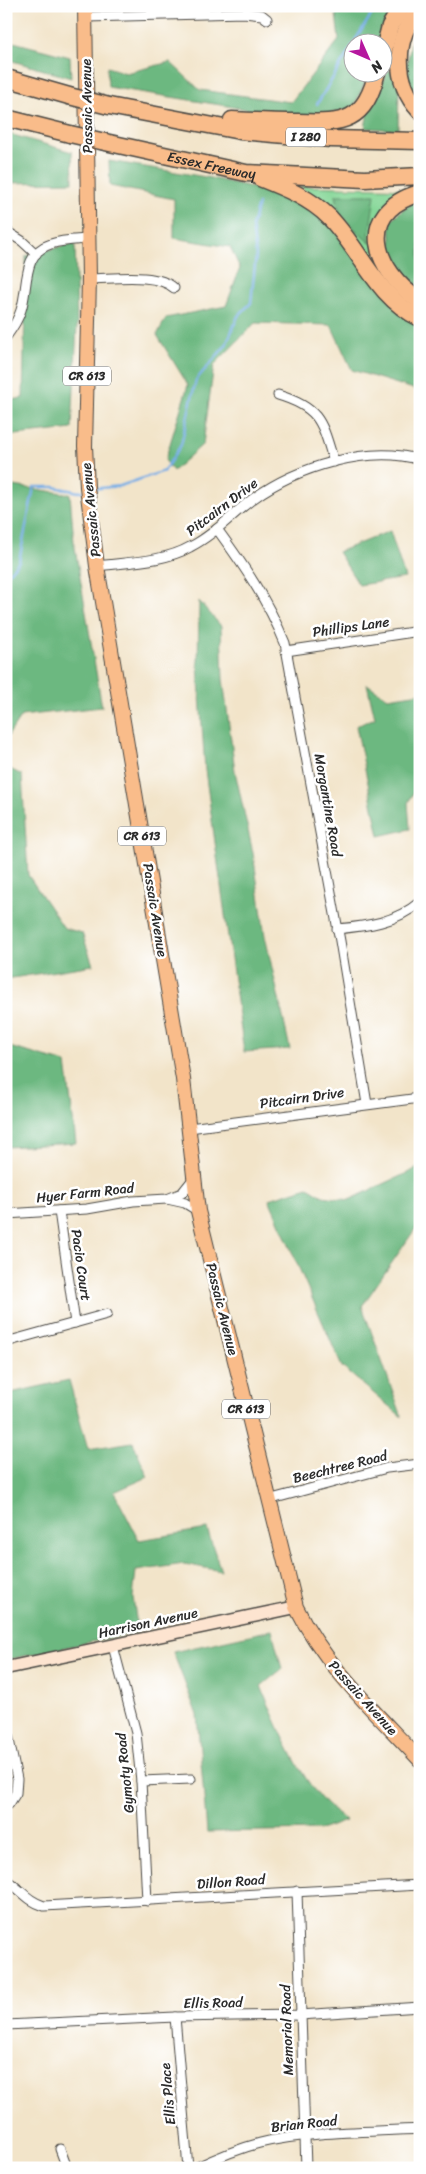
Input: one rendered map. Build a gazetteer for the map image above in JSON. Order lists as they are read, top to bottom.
{
  "streets": {
    "highway": ["I 280", "Essex Freeway"],
    "main road": ["Passaic Avenue", "CR 613"],
    "street": [
      "Pitcairn Drive",
      "Phillips Lane",
      "Morgantine Road",
      "Hyer Farm Road",
      "Pacio Court",
      "Beechtree Road",
      "Harrison Avenue",
      "Gymoty Road",
      "Dillon Road",
      "Ellis Road",
      "Memorial Road",
      "Ellis Place",
      "Brian Road"
    ]
  },
  "crossings": [
    ["Passaic Avenue", "Pitcairn Drive"],
    ["Passaic Avenue", "Hyer Farm Road"],
    ["Passaic Avenue", "Beechtree Road"],
    ["Passaic Avenue", "Harrison Avenue"],
    ["Pitcairn Drive", "Morgantine Road"],
    ["Phillips Lane", "Morgantine Road"],
    ["Hyer Farm Road", "Pacio Court"],
    ["Harrison Avenue", "Gymoty Road"],
    ["Gymoty Road", "Dillon Road"],
    ["Dillon Road", "Memorial Road"],
    ["Ellis Road", "Memorial Road"],
    ["Ellis Road", "Ellis Place"],
    ["Memorial Road", "Brian Road"]
  ],
  "north": "bottom right"
}
